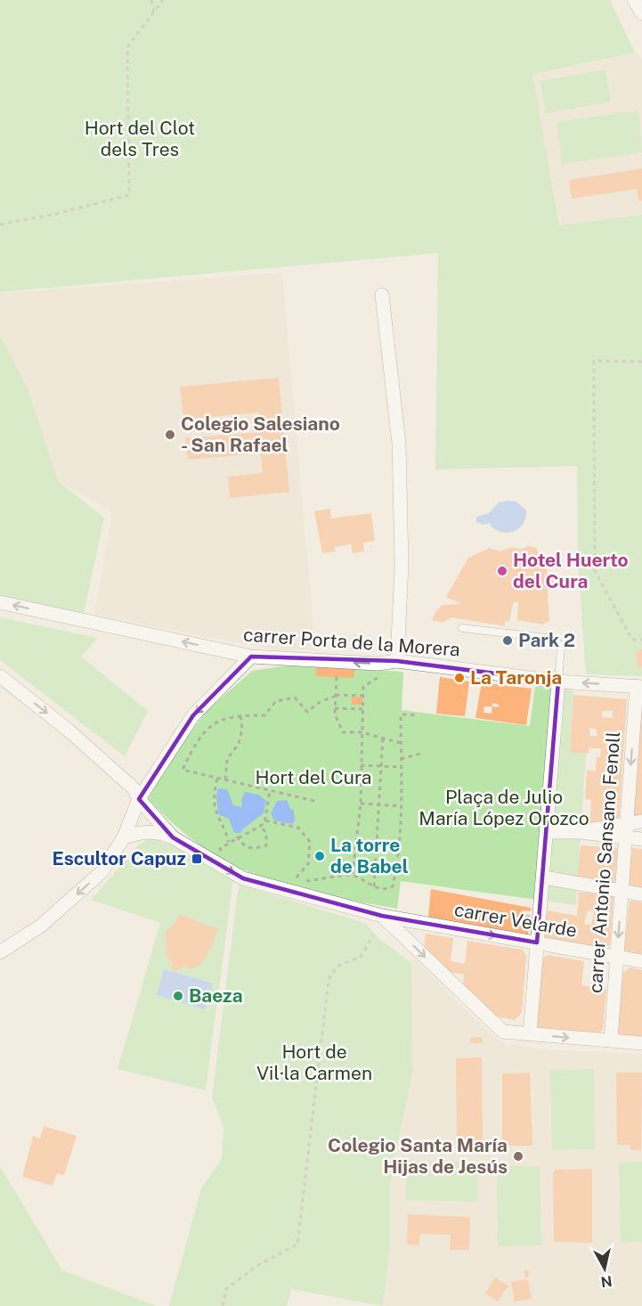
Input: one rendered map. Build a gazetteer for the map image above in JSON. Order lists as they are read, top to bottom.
{
  "streets": {
    "street": ["carrer Porta de la Morera", "carrer Antonio Sansano Fenoll", "carrer Velarde"]
  },
  "crossings": [
    ["carrer Porta de la Morera", "carrer Antonio Sansano Fenoll"],
    ["carrer Antonio Sansano Fenoll", "carrer Velarde"]
  ],
  "one_way": ["carrer Porta de la Morera", "carrer Velarde"],
  "parks": [
    "Hort del Clot dels Tres",
    "Hort del Cura",
    "Plaça de Julio María López Orozco",
    "Hort de Vil·la Carmen"
  ],
  "places": {
    "other": [
      "Colegio Salesiano - San Rafael",
      "Hotel Huerto del Cura",
      "Park 2",
      "La Taronja",
      "La torre de Babel",
      "Baeza",
      "Colegio Santa María Hijas de Jesús"
    ],
    "transit": ["Escultor Capuz"]
  },
  "north": "bottom"
}
